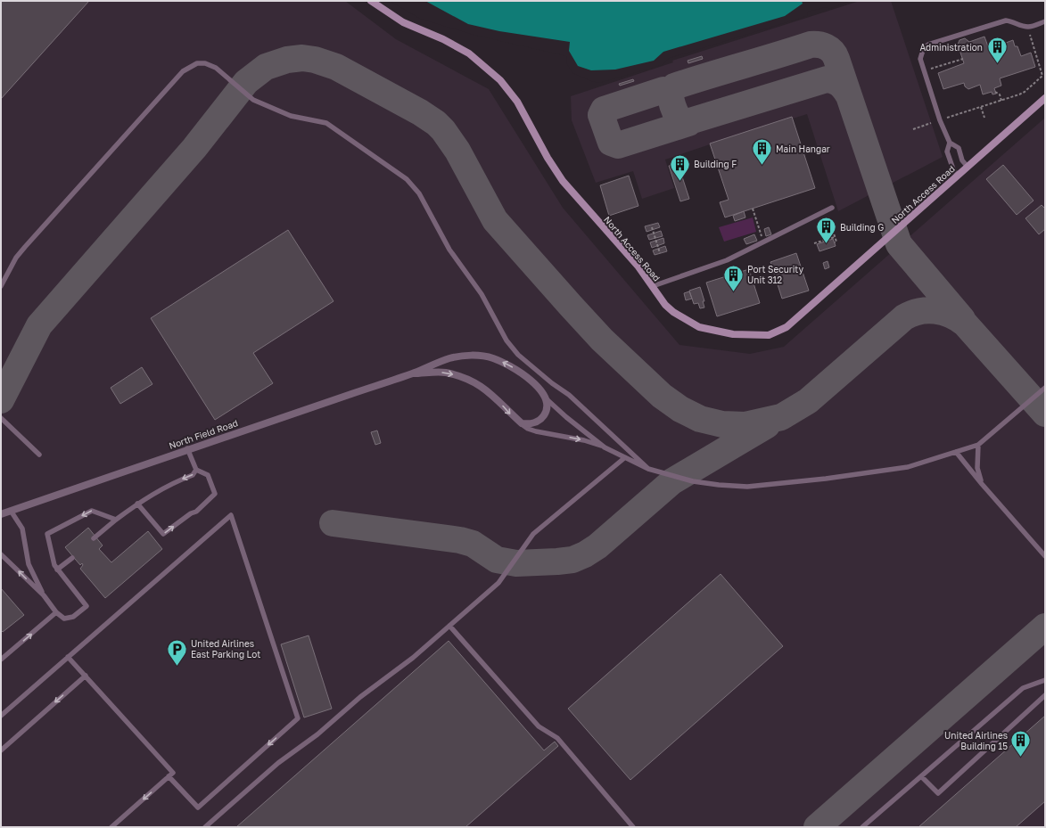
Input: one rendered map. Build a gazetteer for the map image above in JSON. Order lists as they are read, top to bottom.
{
  "streets": {
    "street": ["North Access Road", "North Field Road"]
  },
  "places": {
    "building": [
      "Administration",
      "Main Hangar",
      "Building F",
      "Building G",
      "Port Security Unit 312",
      "United Airlines Building 15"
    ],
    "parking": ["United Airlines East Parking Lot"]
  }
}
